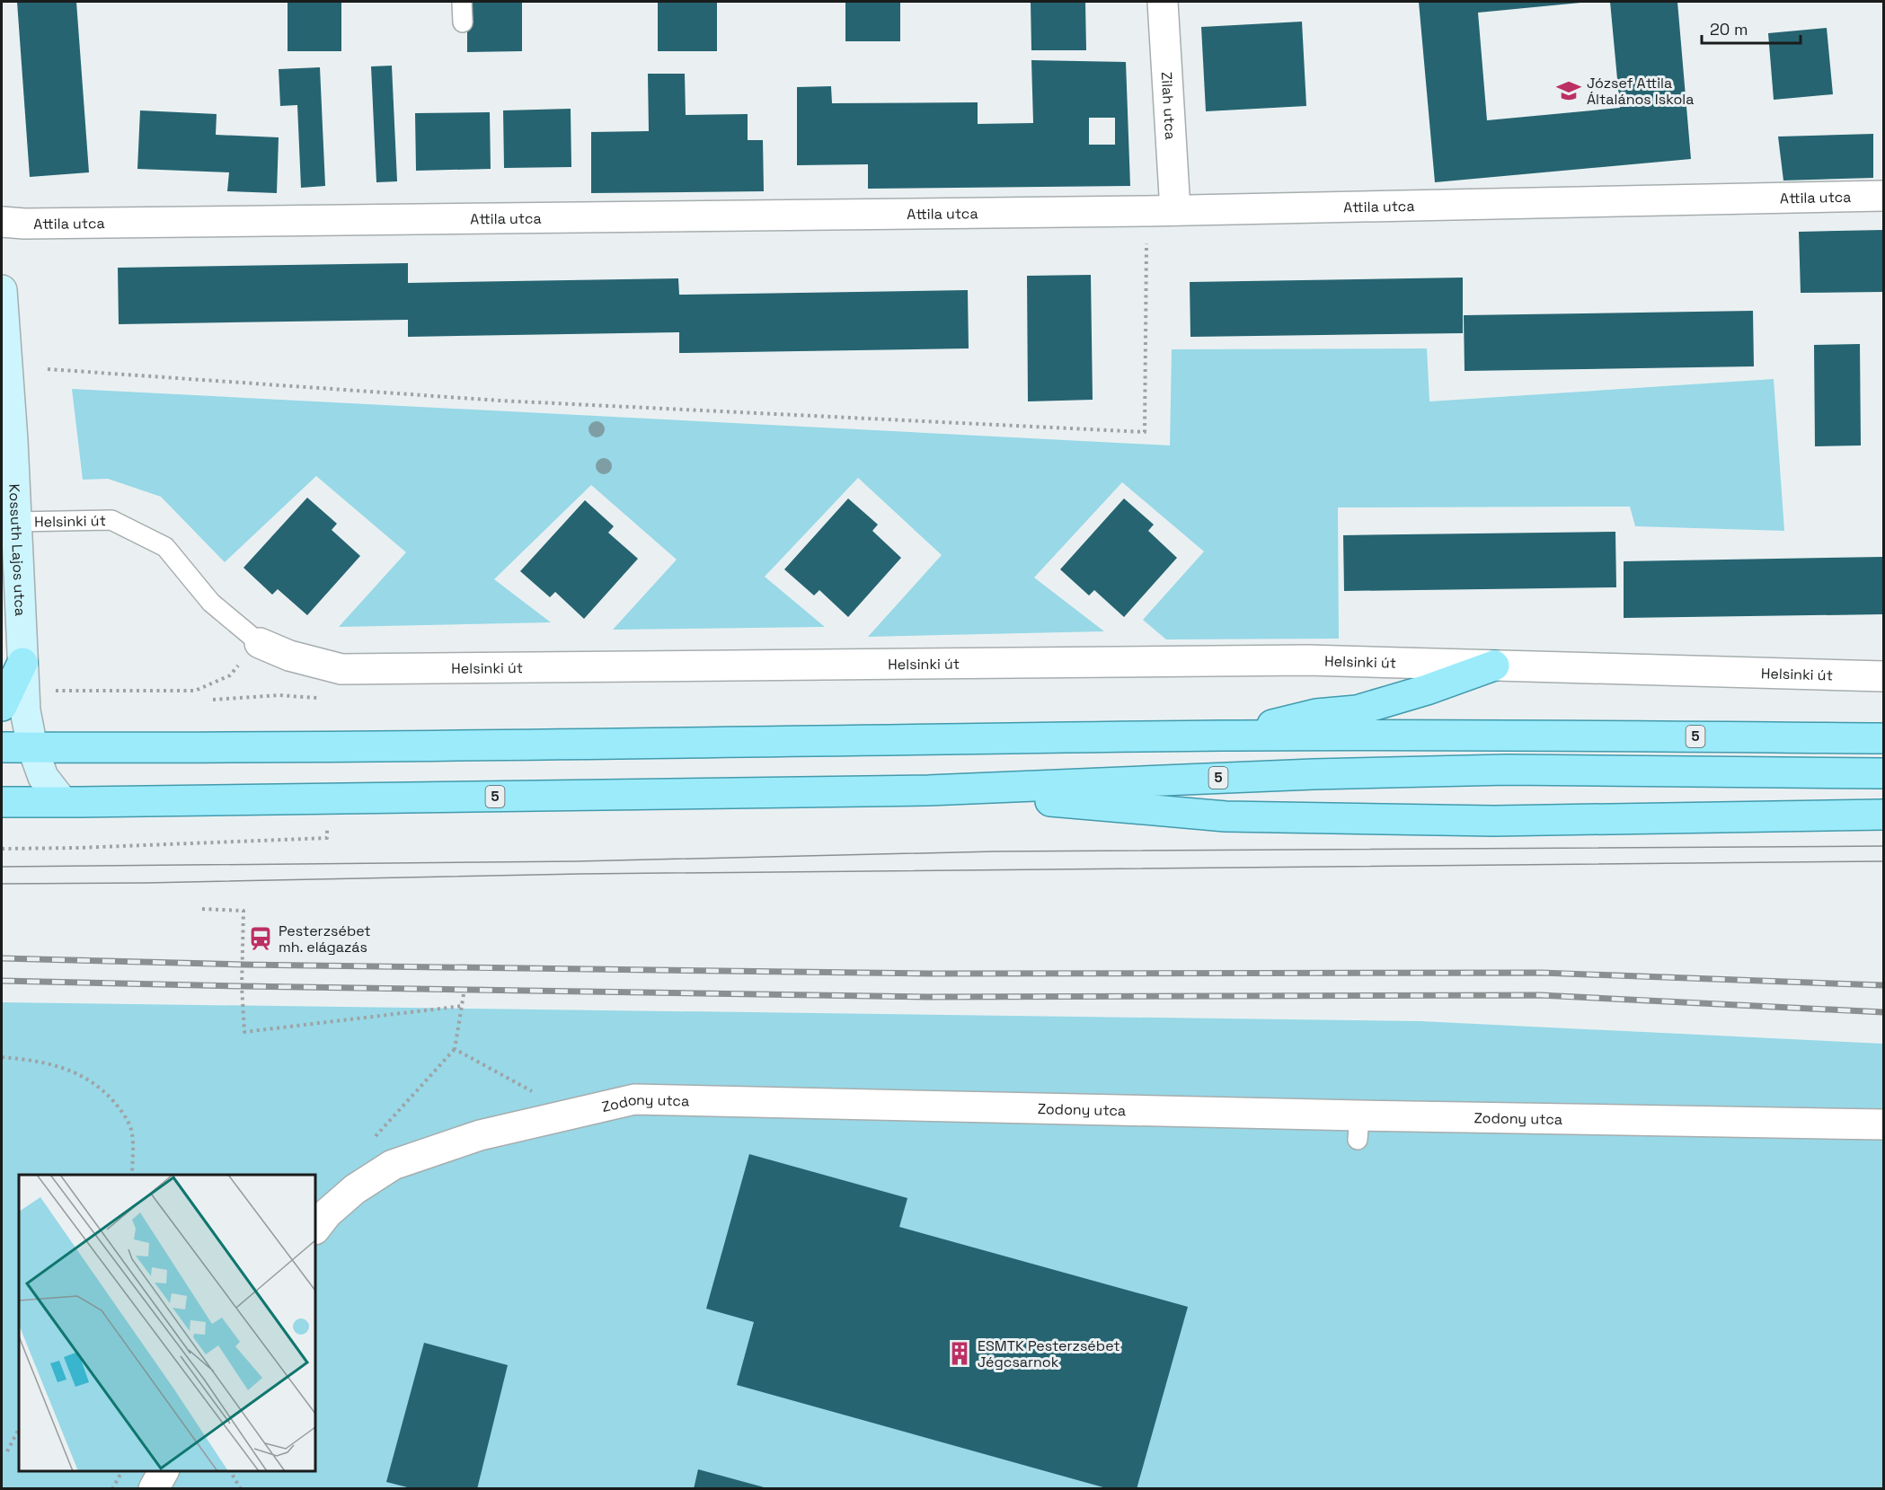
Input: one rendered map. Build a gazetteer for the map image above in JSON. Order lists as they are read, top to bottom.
{
  "streets": {
    "main road": ["5"],
    "street": [
      "Zilah utca",
      "Attila utca",
      "Helsinki út",
      "Kossuth Lajos utca",
      "Zodony utca"
    ]
  },
  "crossings": [
    ["Zilah utca", "Attila utca"],
    ["Helsinki út", "Kossuth Lajos utca"]
  ],
  "places": {
    "school or university": ["József Attila Általános Iskola"],
    "station": ["Pesterzsébet mh. elágazás"],
    "building": ["ESMTK Pesterzsébet Jégcsarnok"]
  },
  "scale_bar": "20 m"
}
